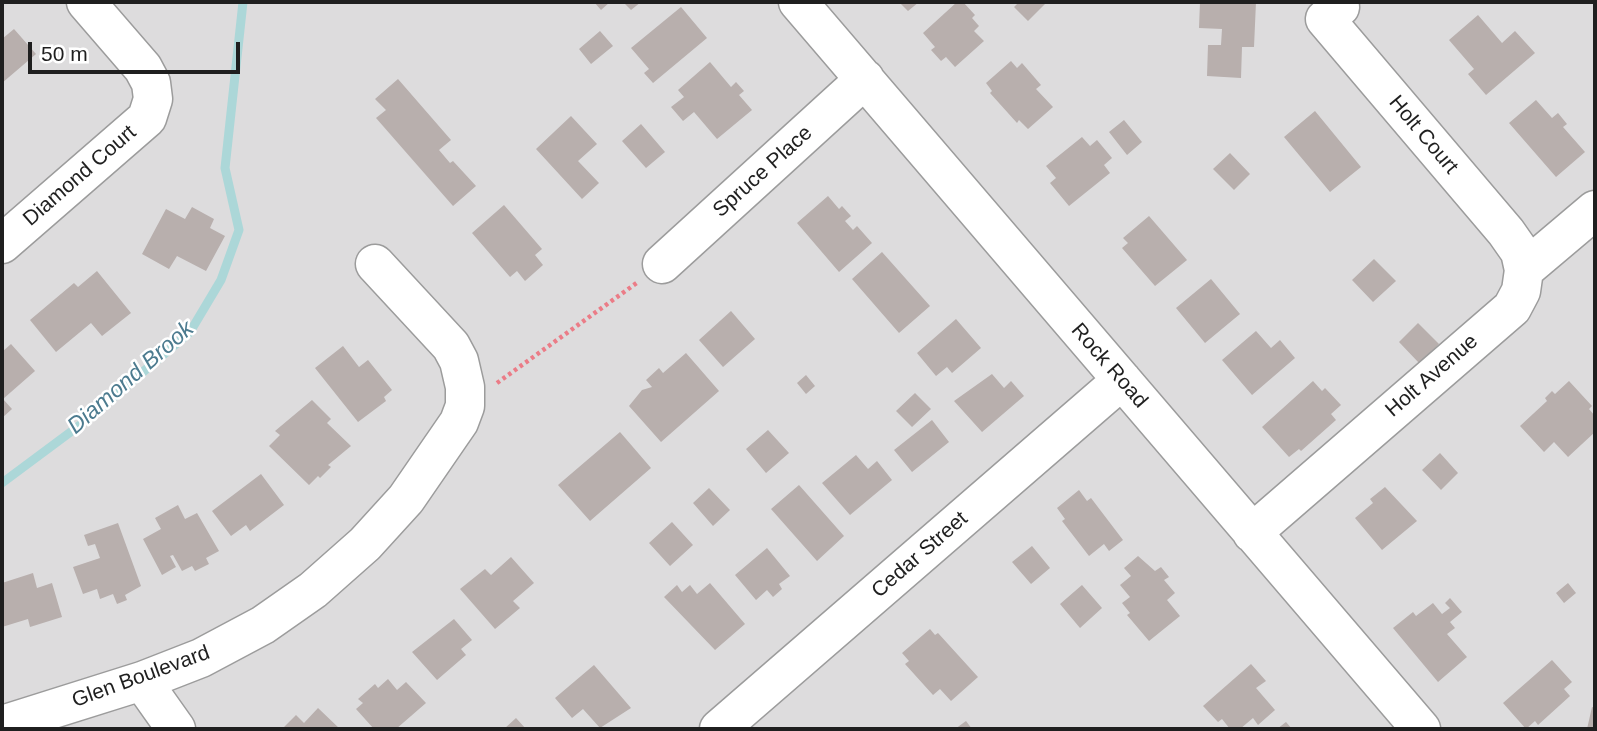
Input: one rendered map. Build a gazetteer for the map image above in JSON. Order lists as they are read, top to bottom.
{
  "streets": {
    "street": [
      "Holt Court",
      "Spruce Place",
      "Diamond Court",
      "Rock Road",
      "Holt Avenue",
      "Cedar Street",
      "Glen Boulevard"
    ]
  },
  "crossings": [
    ["Holt Court", "Holt Avenue"],
    ["Spruce Place", "Rock Road"],
    ["Rock Road", "Holt Avenue"],
    ["Rock Road", "Cedar Street"]
  ],
  "water": ["Diamond Brook"],
  "scale_bar": "50 m"
}
